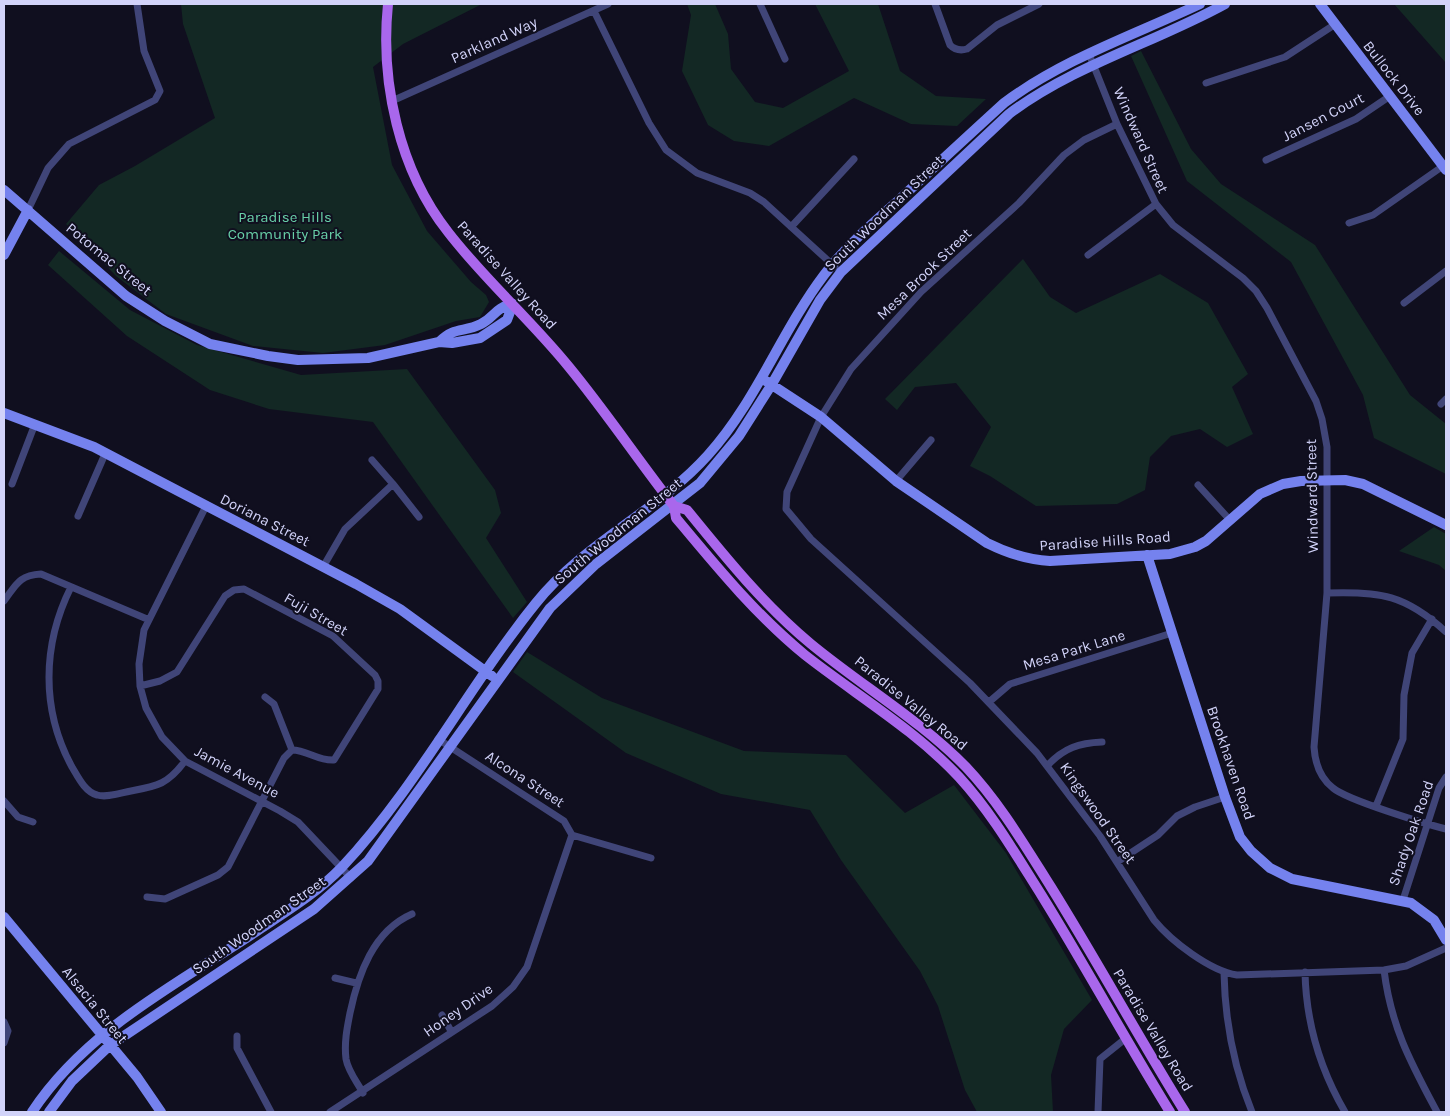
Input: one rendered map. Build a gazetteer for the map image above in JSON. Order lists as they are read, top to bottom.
{
  "streets": {
    "main road": [
      "Bullock Drive",
      "South Woodman Street",
      "Potomac Street",
      "Paradise Valley Road",
      "Doriana Street",
      "Paradise Hills Road",
      "Brookhaven Road",
      "Alsacia Street"
    ],
    "street": [
      "Parkland Way",
      "Jansen Court",
      "Windward Street",
      "Mesa Brook Street",
      "Fuji Street",
      "Mesa Park Lane",
      "Jamie Avenue",
      "Alcona Street",
      "Kingswood Street",
      "Shady Oak Road",
      "Honey Drive"
    ]
  },
  "crossings": [
    ["Parkland Way", "Paradise Valley Road"],
    ["Bullock Drive", "Jansen Court"],
    ["Windward Street", "South Woodman Street"],
    ["Windward Street", "Mesa Brook Street"],
    ["Windward Street", "Paradise Hills Road"],
    ["Windward Street", "Shady Oak Road"],
    ["South Woodman Street", "Paradise Valley Road"],
    ["South Woodman Street", "Doriana Street"],
    ["South Woodman Street", "Paradise Hills Road"],
    ["South Woodman Street", "Jamie Avenue"],
    ["South Woodman Street", "Alcona Street"],
    ["South Woodman Street", "Alsacia Street"],
    ["Potomac Street", "Paradise Valley Road"],
    ["Mesa Brook Street", "Paradise Hills Road"],
    ["Mesa Brook Street", "Kingswood Street"],
    ["Doriana Street", "Jamie Avenue"],
    ["Paradise Hills Road", "Brookhaven Road"],
    ["Fuji Street", "Jamie Avenue"],
    ["Mesa Park Lane", "Brookhaven Road"],
    ["Mesa Park Lane", "Kingswood Street"],
    ["Brookhaven Road", "Shady Oak Road"],
    ["Alcona Street", "Honey Drive"]
  ],
  "parks": ["Paradise Hills Community Park"]
}
